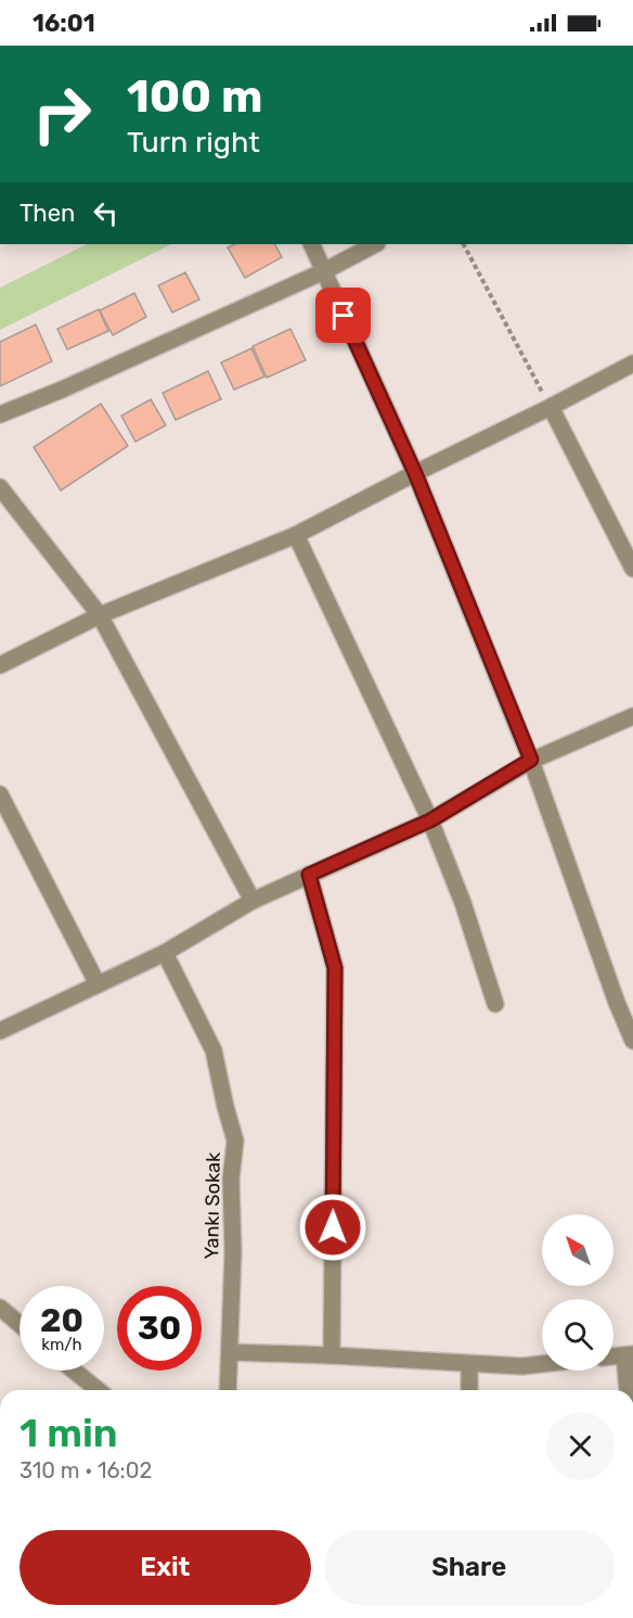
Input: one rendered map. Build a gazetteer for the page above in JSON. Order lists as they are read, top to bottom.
{
  "streets": {
    "street": ["Yankı Sokak"]
  },
  "north": "top left",
  "page": {
    "status": "16:01",
    "turn": ["100 m", "Turn right"],
    "then": "Then",
    "speed": "20 km/h",
    "limit": "30",
    "heading": ["1 min", "310 m · 16:02"],
    "buttons": ["Exit", "Share"]
  }
}
